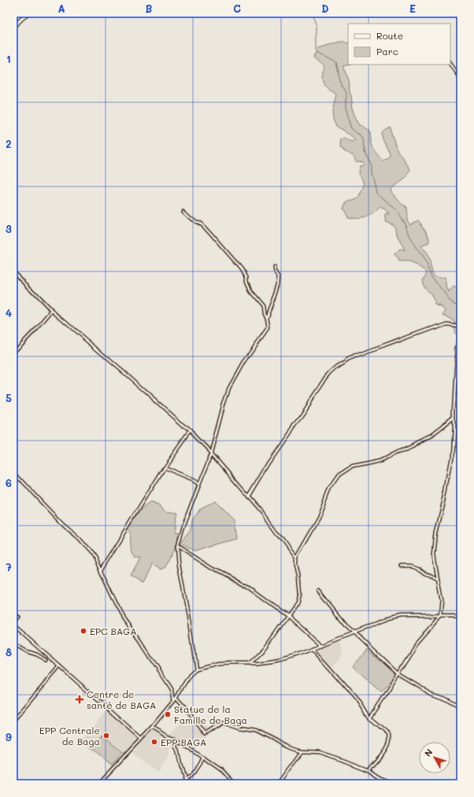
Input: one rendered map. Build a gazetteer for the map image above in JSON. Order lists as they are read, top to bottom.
{
  "places": {
    "other": [
      "EPC BAGA",
      "Statue de la Famille de Baga",
      "EPP Centrale de Baga",
      "EPP BAGA"
    ],
    "health": ["Centre de santé de BAGA"]
  },
  "legend": ["Route", "Parc"],
  "north": "top left",
  "grid": {
    "columns": [
      "A",
      "B",
      "C",
      "D",
      "E"
    ],
    "rows": [
      "1",
      "2",
      "3",
      "4",
      "5",
      "6",
      "7",
      "8",
      "9"
    ]
  }
}
